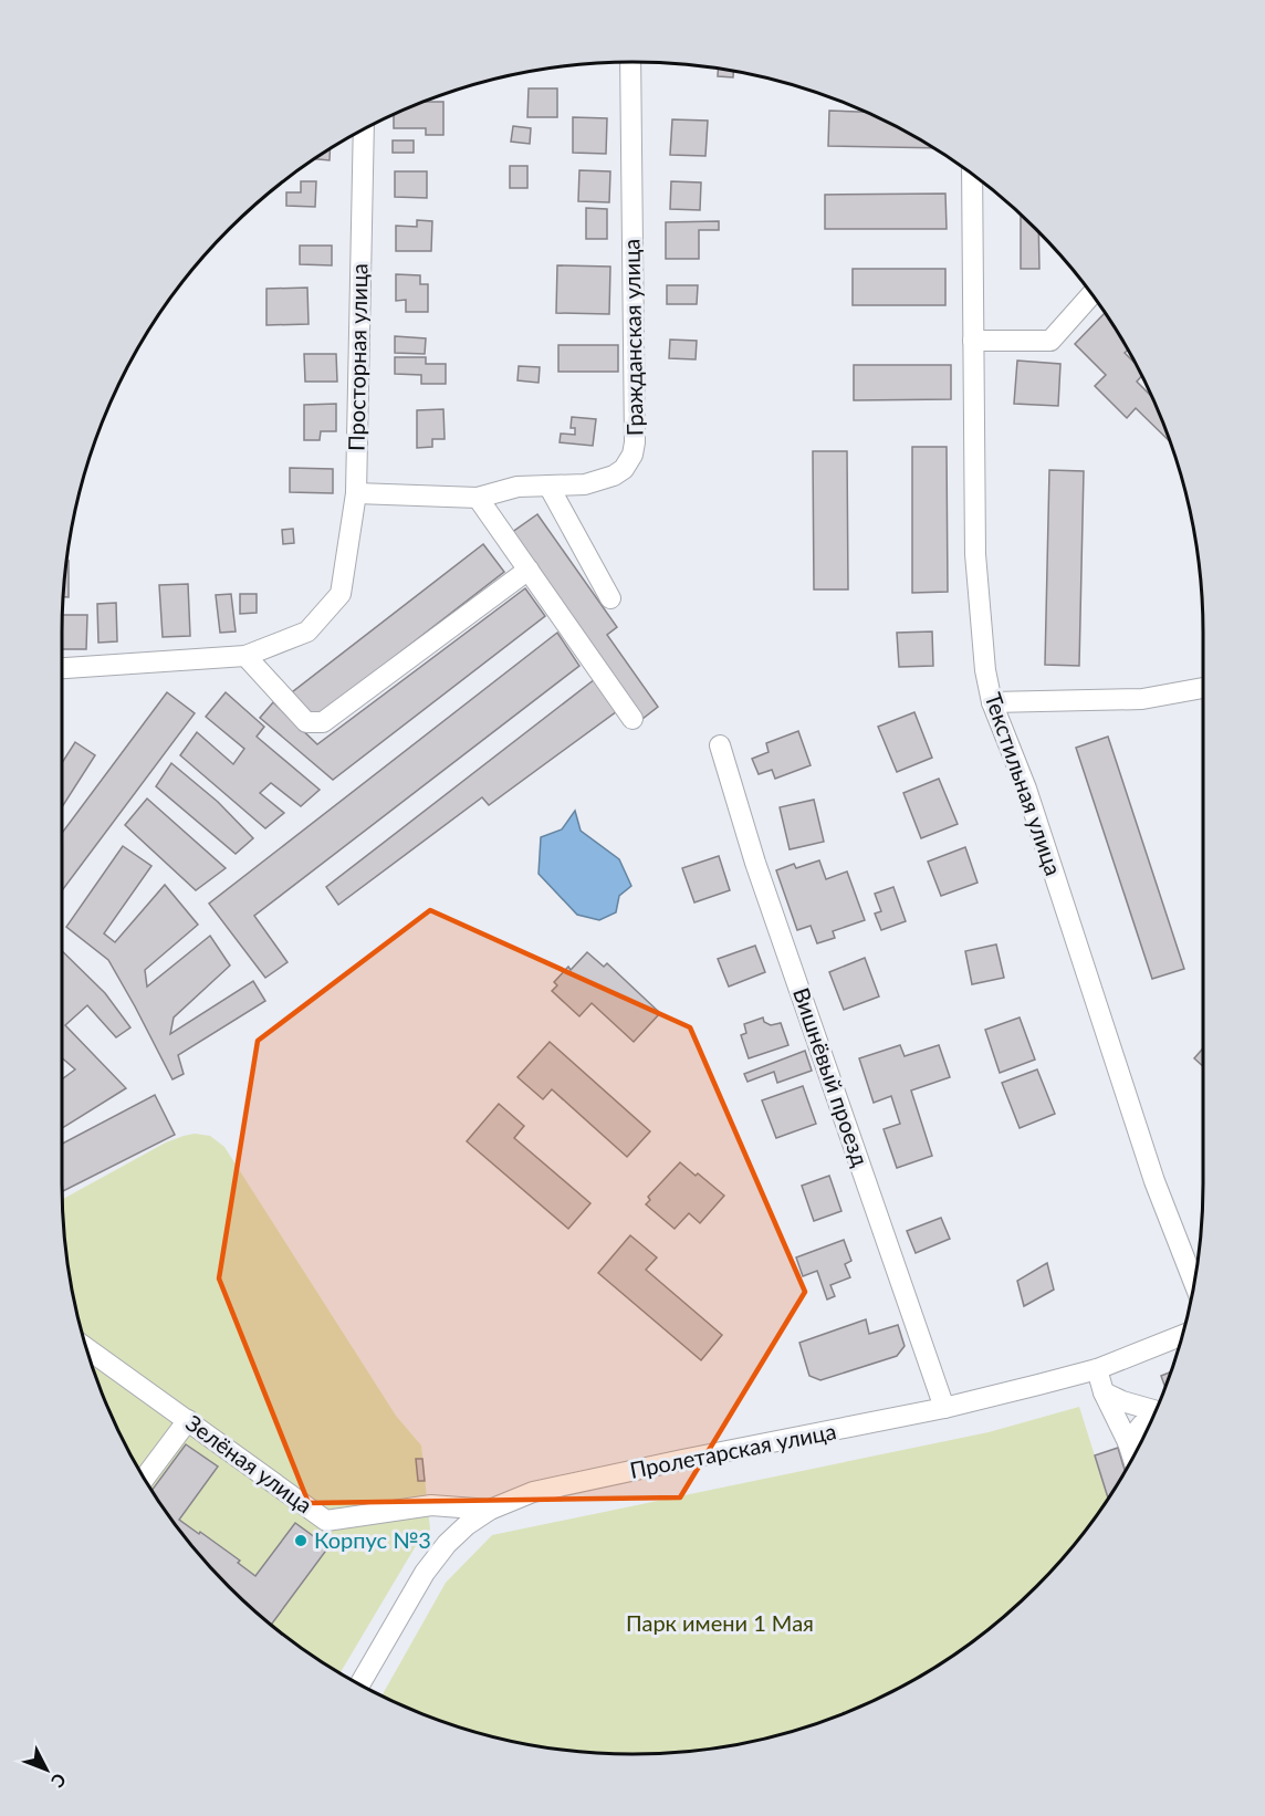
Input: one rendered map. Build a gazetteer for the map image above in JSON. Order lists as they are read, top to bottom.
{
  "streets": {
    "street": [
      "Гражданская улица",
      "Просторная улица",
      "Текстильная улица",
      "Вишнёвый проезд",
      "Пролетарская улица",
      "Зелёная улица"
    ]
  },
  "crossings": [
    ["Гражданская улица", "Просторная улица"],
    ["Вишнёвый проезд", "Пролетарская улица"],
    ["Пролетарская улица", "Зелёная улица"]
  ],
  "parks": ["Парк имени 1 Мая"],
  "places": ["Корпус №3"],
  "north": "bottom right"
}
